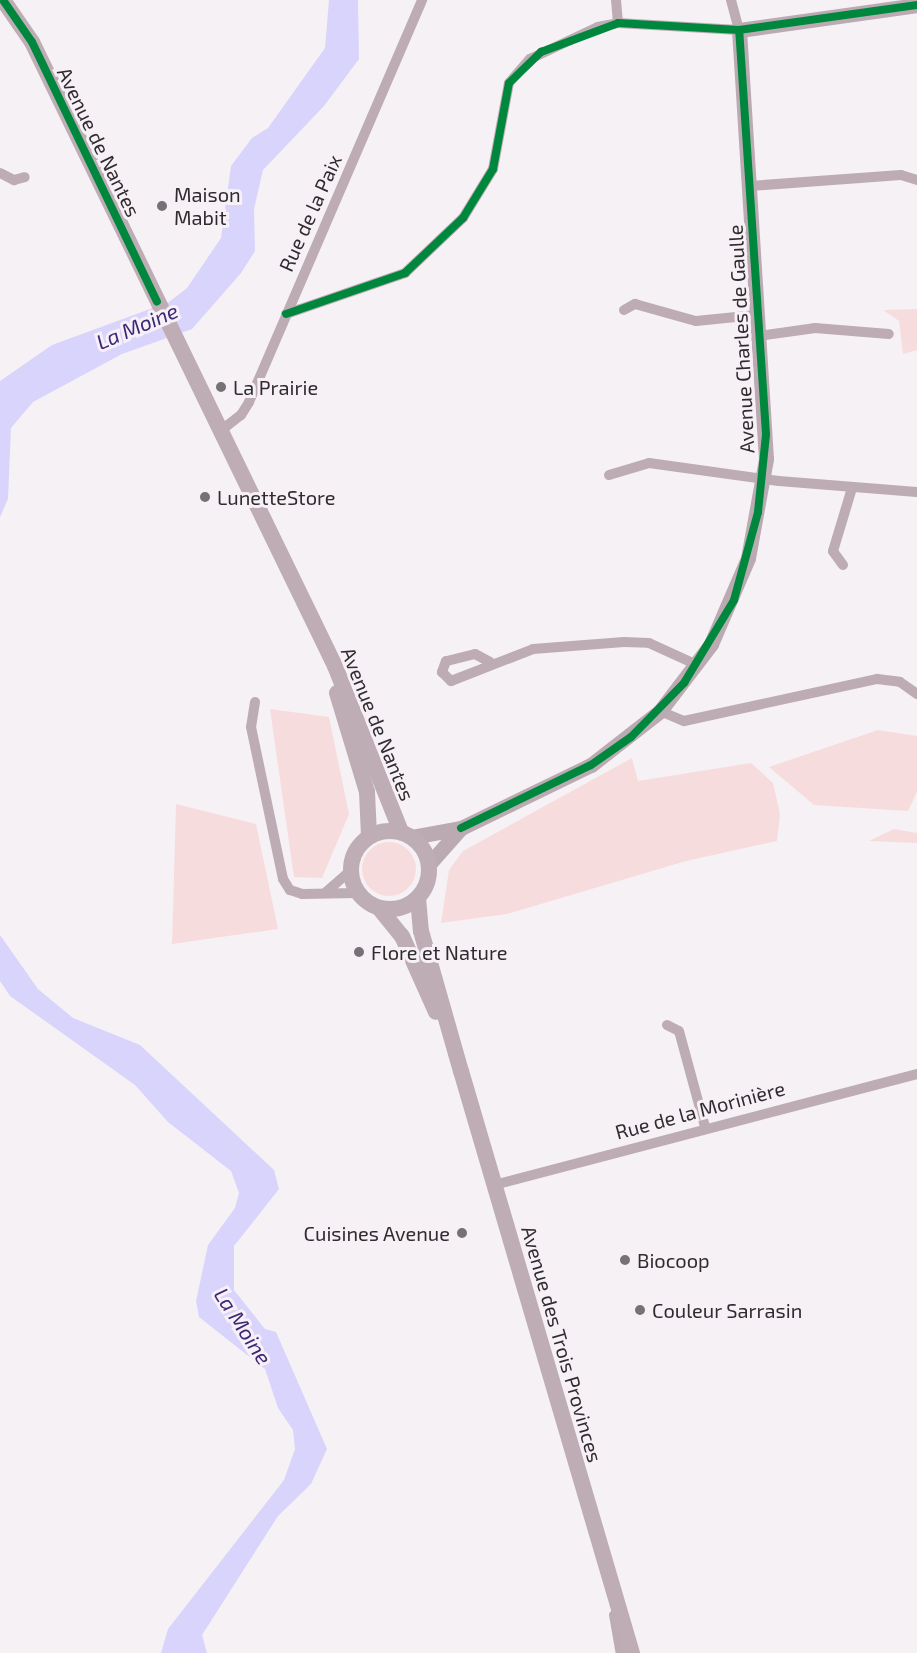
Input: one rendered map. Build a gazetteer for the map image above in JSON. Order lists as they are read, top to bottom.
{
  "streets": {
    "main road": ["Avenue de Nantes", "Avenue des Trois Provinces"],
    "street": ["Rue de la Paix", "Avenue Charles de Gaulle", "Rue de la Morinière"]
  },
  "crossings": [
    ["Avenue de Nantes", "Rue de la Paix"],
    ["Avenue de Nantes", "Avenue Charles de Gaulle"],
    ["Avenue de Nantes", "Avenue des Trois Provinces"],
    ["Avenue Charles de Gaulle", "Avenue des Trois Provinces"],
    ["Rue de la Morinière", "Avenue des Trois Provinces"]
  ],
  "water": ["La Moine"],
  "places": [
    "Maison Mabit",
    "La Prairie",
    "LunetteStore",
    "Flore et Nature",
    "Cuisines Avenue",
    "Biocoop",
    "Couleur Sarrasin"
  ]
}
